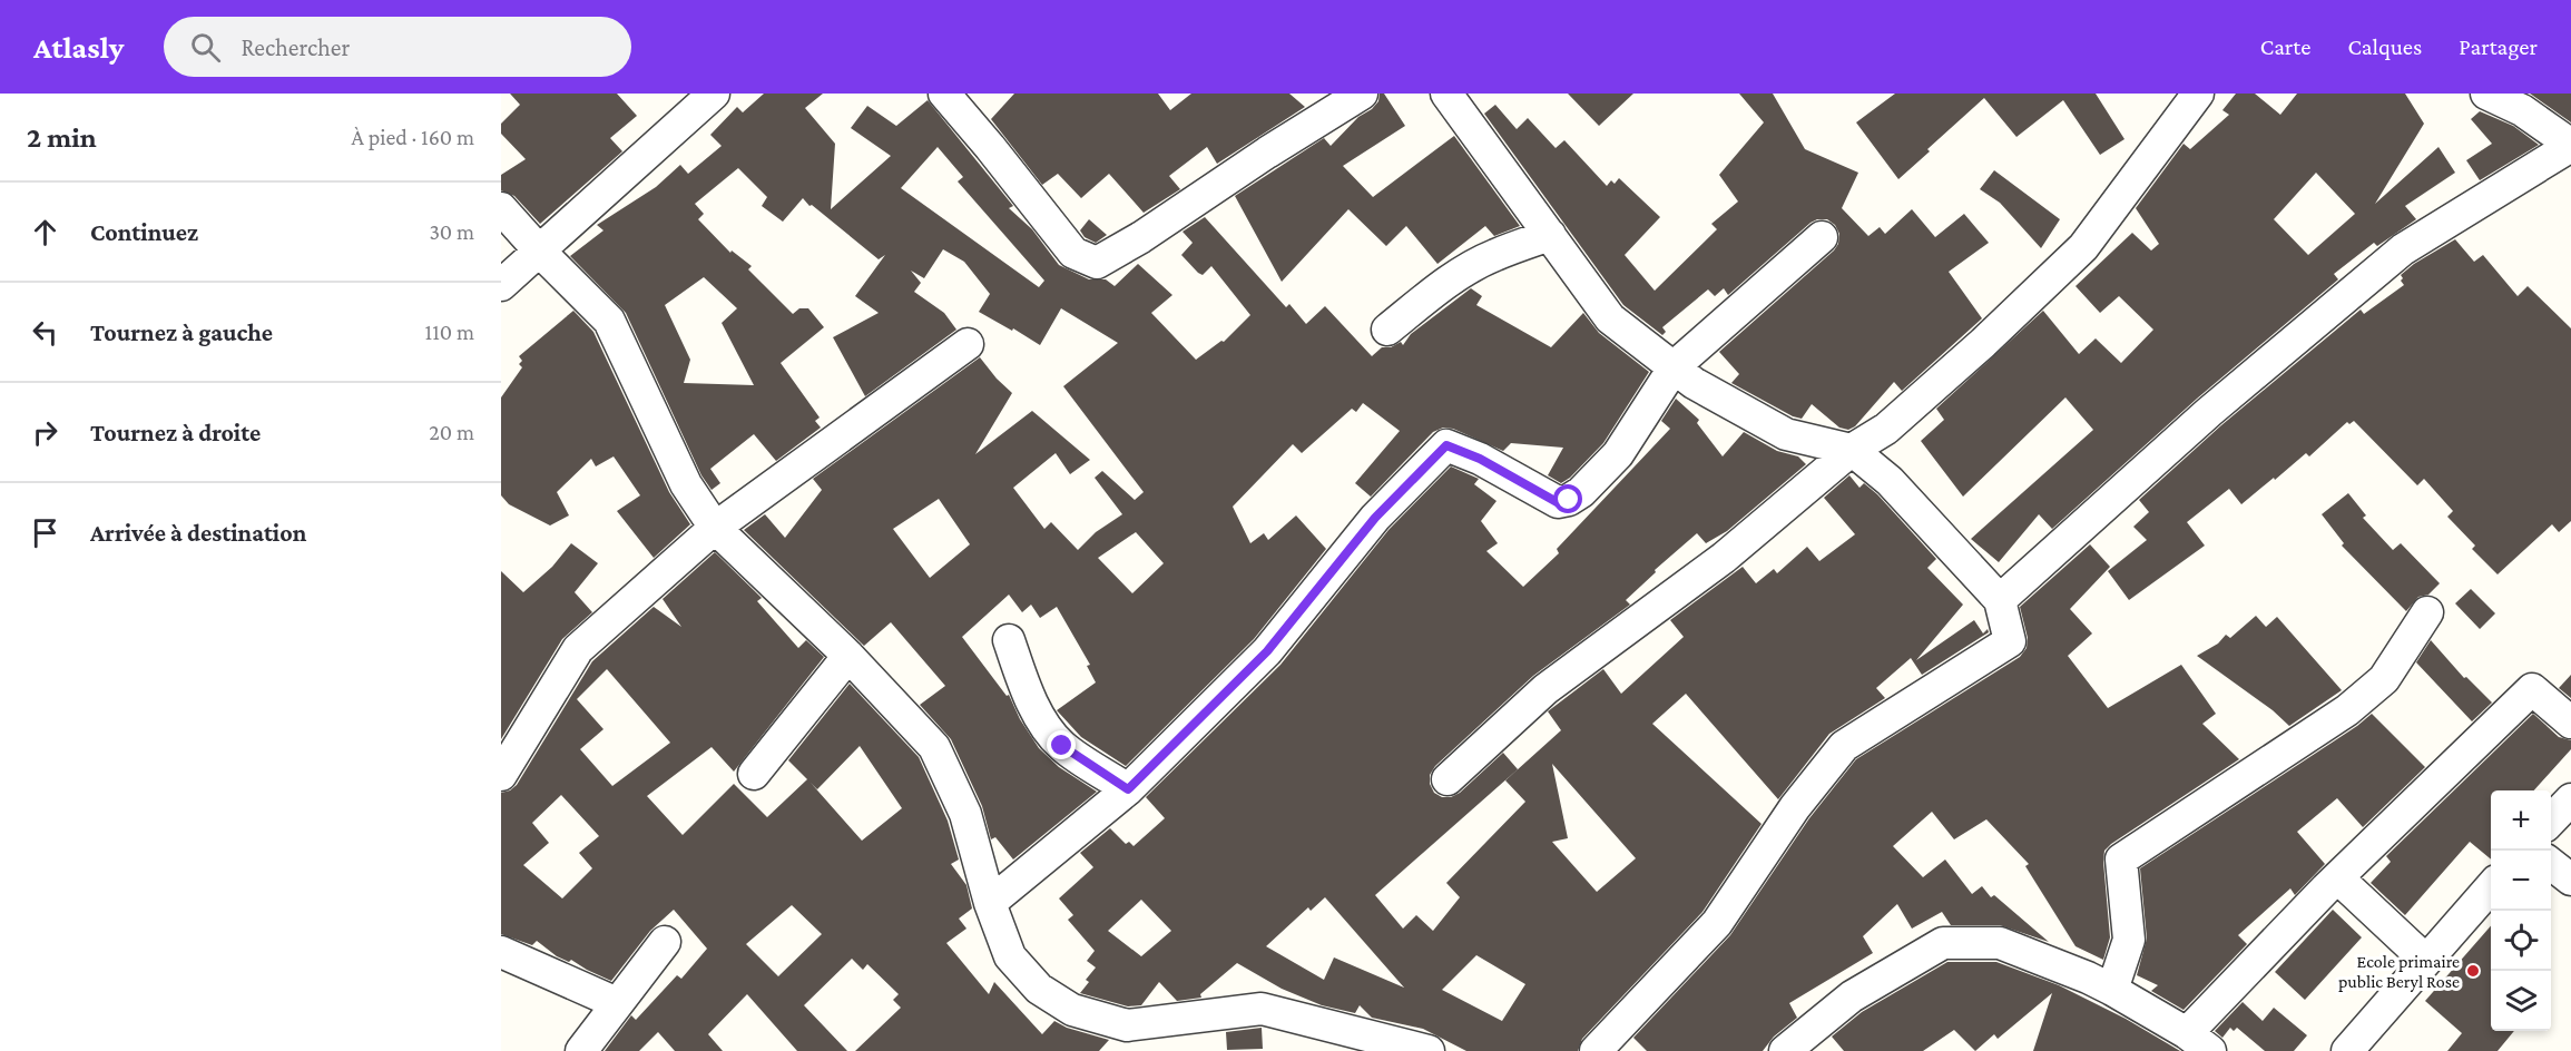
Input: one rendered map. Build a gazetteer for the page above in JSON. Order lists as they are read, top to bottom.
{
  "places": ["Ecole primaire public Beryl Rose"],
  "page": {
    "header": "Atlasly",
    "search": "Rechercher",
    "nav": ["Carte", "Calques", "Partager"],
    "heading": ["2 min", "À pied · 160 m"],
    "list": [
      ["Continuez", "30 m"],
      ["Tournez à gauche", "110 m"],
      ["Tournez à droite", "20 m"],
      "Arrivée à destination"
    ],
    "map_buttons": ["+", "−"]
  }
}
